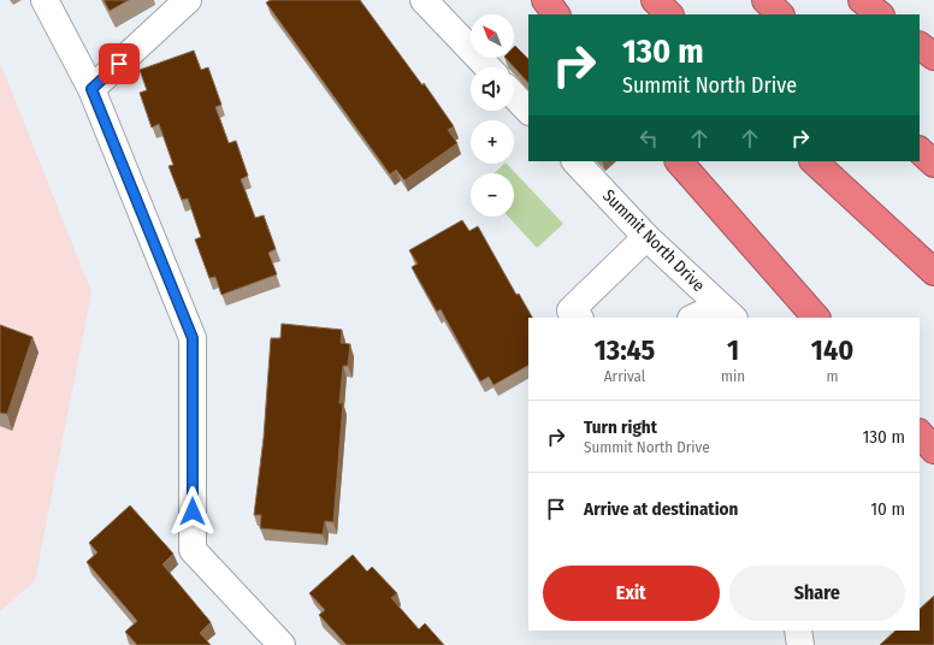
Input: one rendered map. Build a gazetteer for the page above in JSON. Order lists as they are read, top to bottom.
{
  "streets": {
    "street": ["Summit North Drive"]
  },
  "north": "top left",
  "page": {
    "map_buttons": ["+", "−"],
    "turn": ["130 m", "Summit North Drive"],
    "eta": [
      "13:45",
      "Arrival",
      "1",
      "min",
      "140",
      "m"
    ],
    "list": [
      {
        "name": "Turn right",
        "note": "Summit North Drive",
        "value": "130 m"
      },
      {
        "name": "Arrive at destination",
        "value": "10 m"
      }
    ],
    "buttons": ["Exit", "Share"]
  }
}
